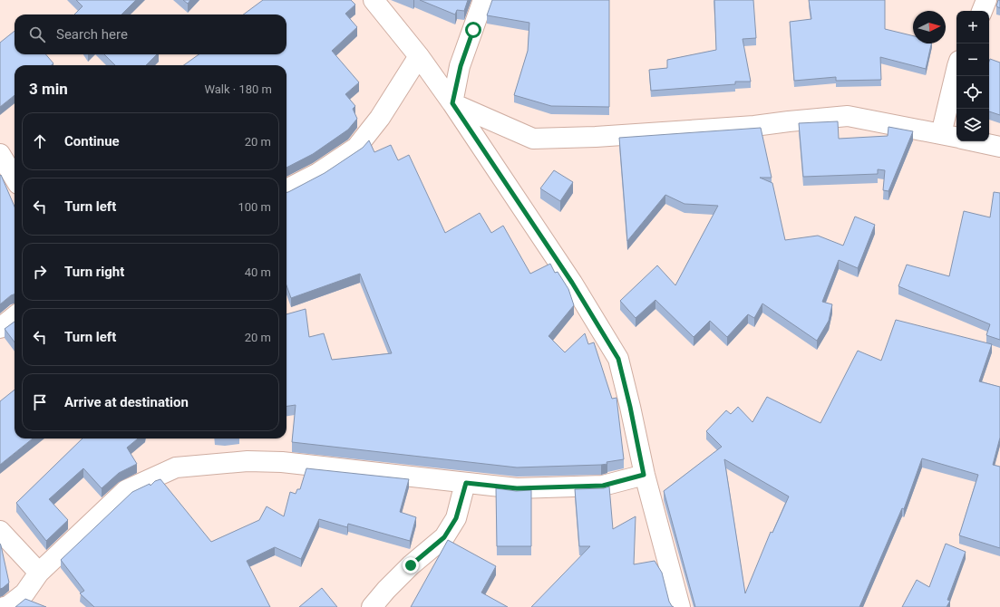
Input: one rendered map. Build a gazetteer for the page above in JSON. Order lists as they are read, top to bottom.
{
  "north": "right",
  "page": {
    "map_buttons": ["+", "−"],
    "search": "Search here",
    "heading": ["3 min", "Walk · 180 m"],
    "list": [
      ["Continue", "20 m"],
      ["Turn left", "100 m"],
      ["Turn right", "40 m"],
      ["Turn left", "20 m"],
      "Arrive at destination"
    ]
  }
}
